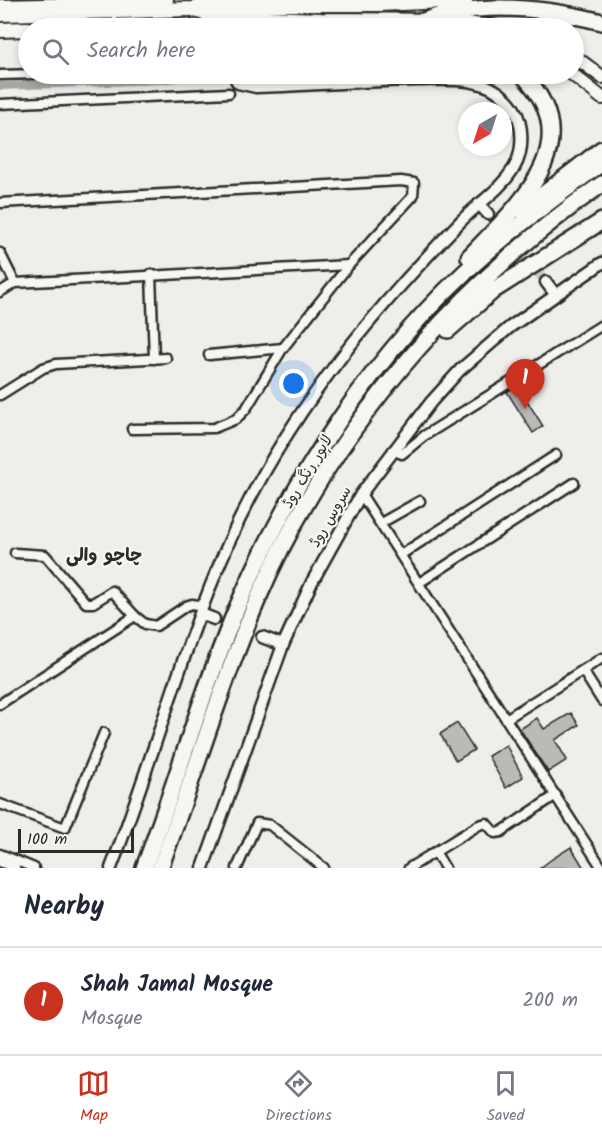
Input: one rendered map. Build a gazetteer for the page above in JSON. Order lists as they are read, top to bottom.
{
  "streets": {
    "highway": ["لاہور رنگ روڈ"],
    "street": ["سروس روڈ"]
  },
  "districts": ["چاچو والی"],
  "scale_bar": "100 m",
  "north": "bottom left",
  "page": {
    "search": "Search here",
    "pins": "1",
    "scale": "100 m",
    "heading": "Nearby",
    "list": [
      {
        "mark": "1",
        "name": "Shah Jamal Mosque",
        "note": "Mosque",
        "value": "200 m"
      }
    ],
    "nav": ["Map", "Directions", "Saved"]
  }
}
